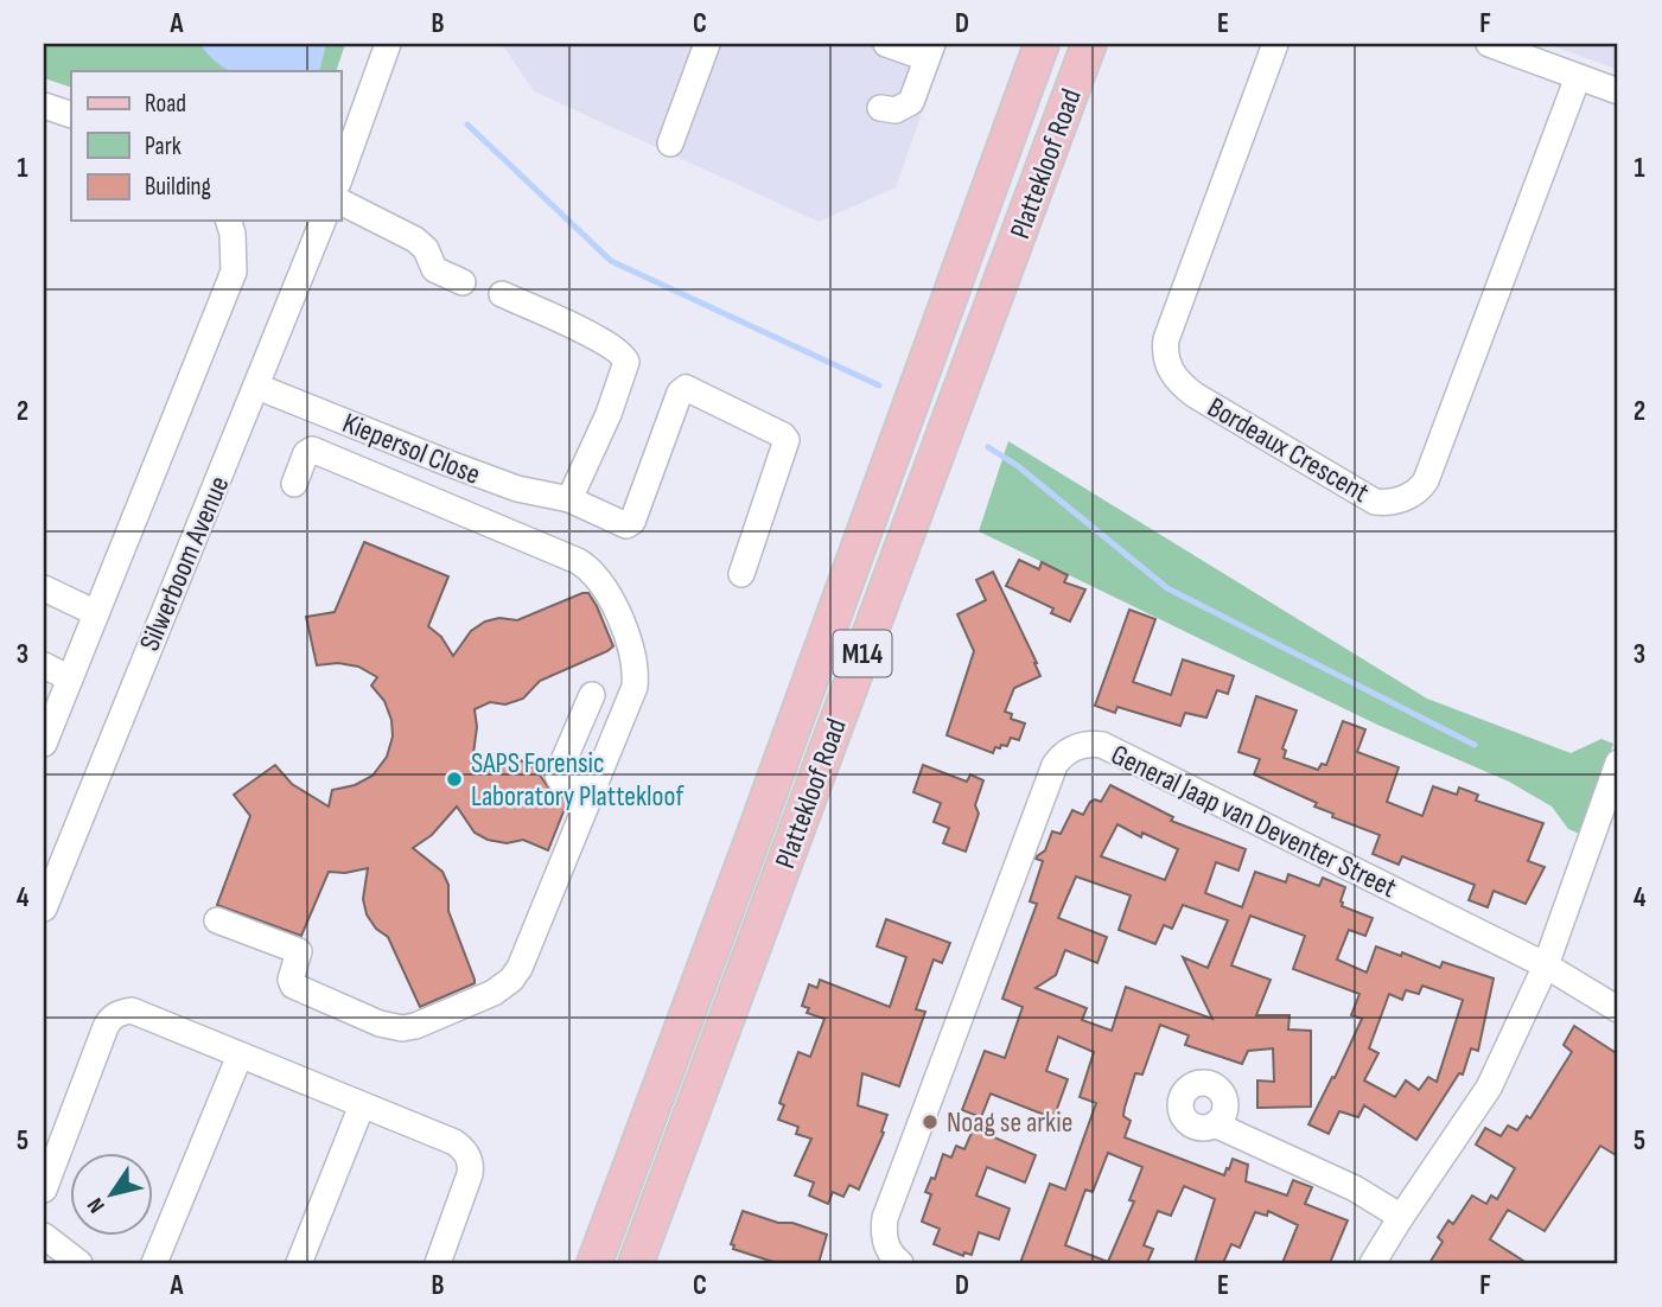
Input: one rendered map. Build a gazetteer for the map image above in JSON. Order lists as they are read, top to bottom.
{
  "streets": {
    "main road": ["Plattekloof Road", "M14"],
    "street": [
      "Kiepersol Close",
      "Bordeaux Crescent",
      "Silwerboom Avenue",
      "General Jaap van Deventer Street"
    ]
  },
  "crossings": [
    ["Kiepersol Close", "Silwerboom Avenue"]
  ],
  "places": ["SAPS Forensic Laboratory Plattekloof", "Noag se arkie"],
  "legend": ["Road", "Park", "Building"],
  "north": "bottom left",
  "grid": {
    "columns": [
      "A",
      "B",
      "C",
      "D",
      "E",
      "F"
    ],
    "rows": [
      "1",
      "2",
      "3",
      "4",
      "5"
    ]
  }
}
